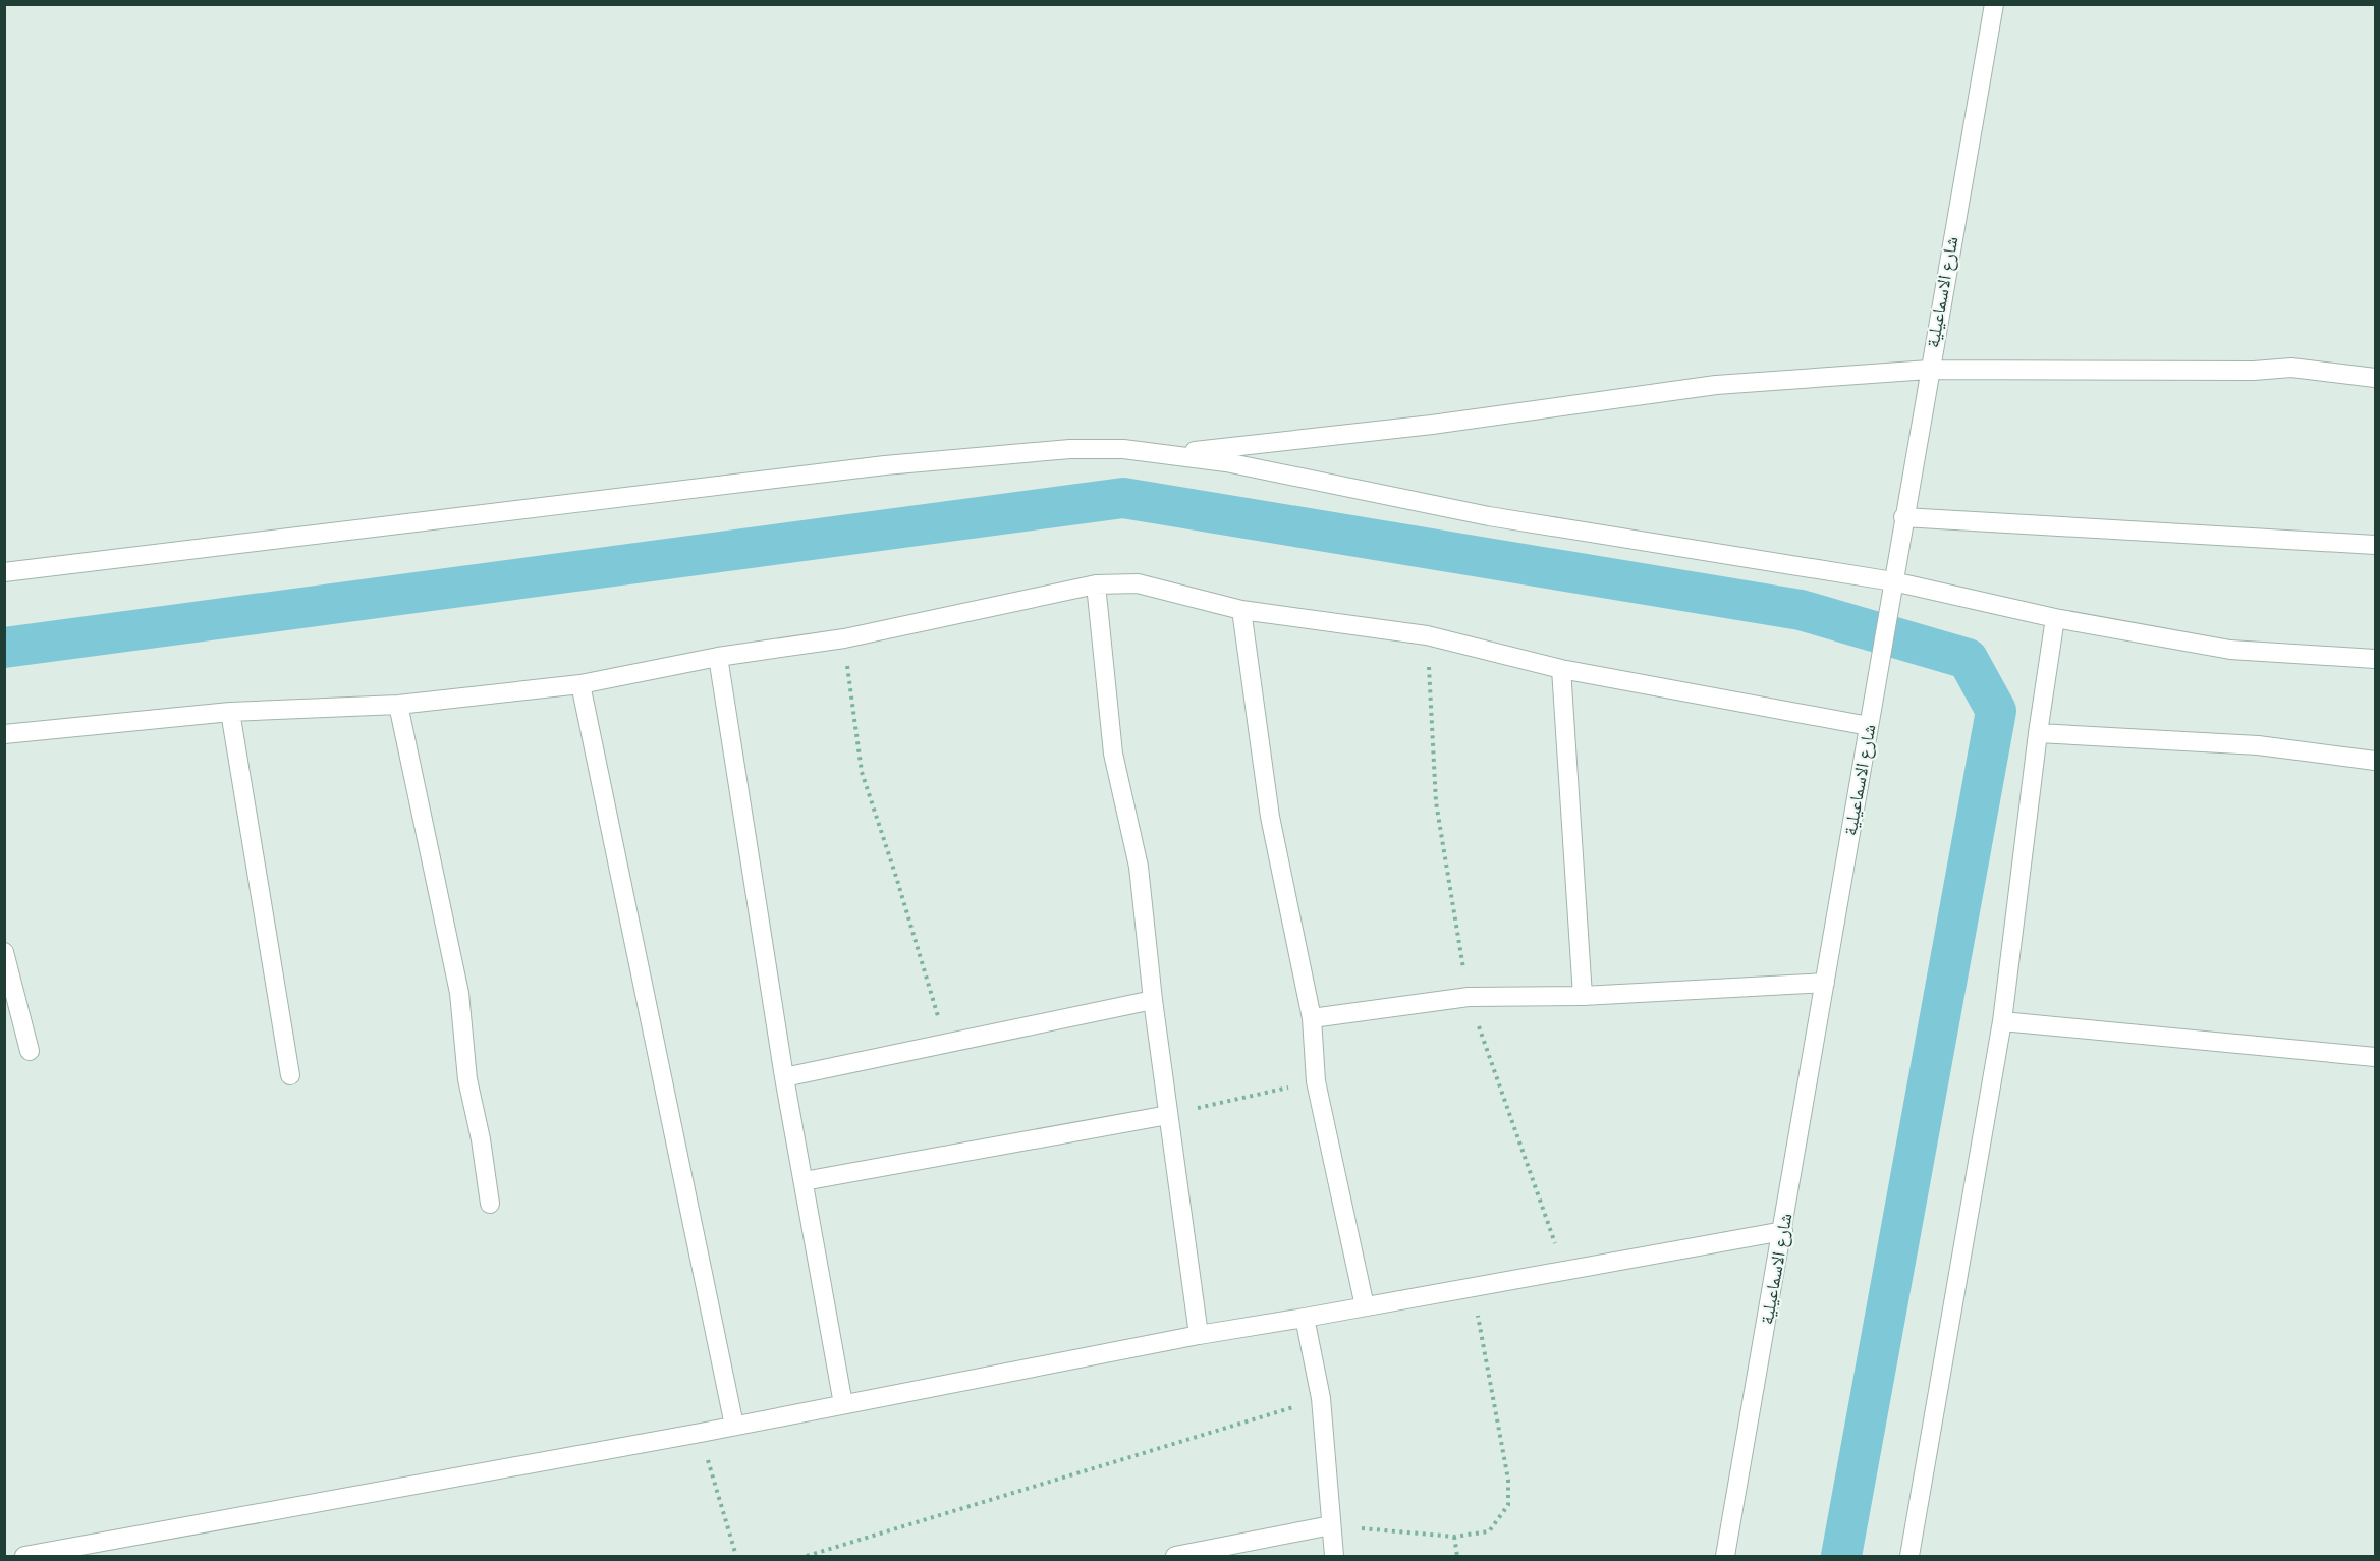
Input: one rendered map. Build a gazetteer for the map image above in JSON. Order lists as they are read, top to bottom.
{
  "streets": {
    "street": ["شارع الاسماعيلية"]
  }
}
